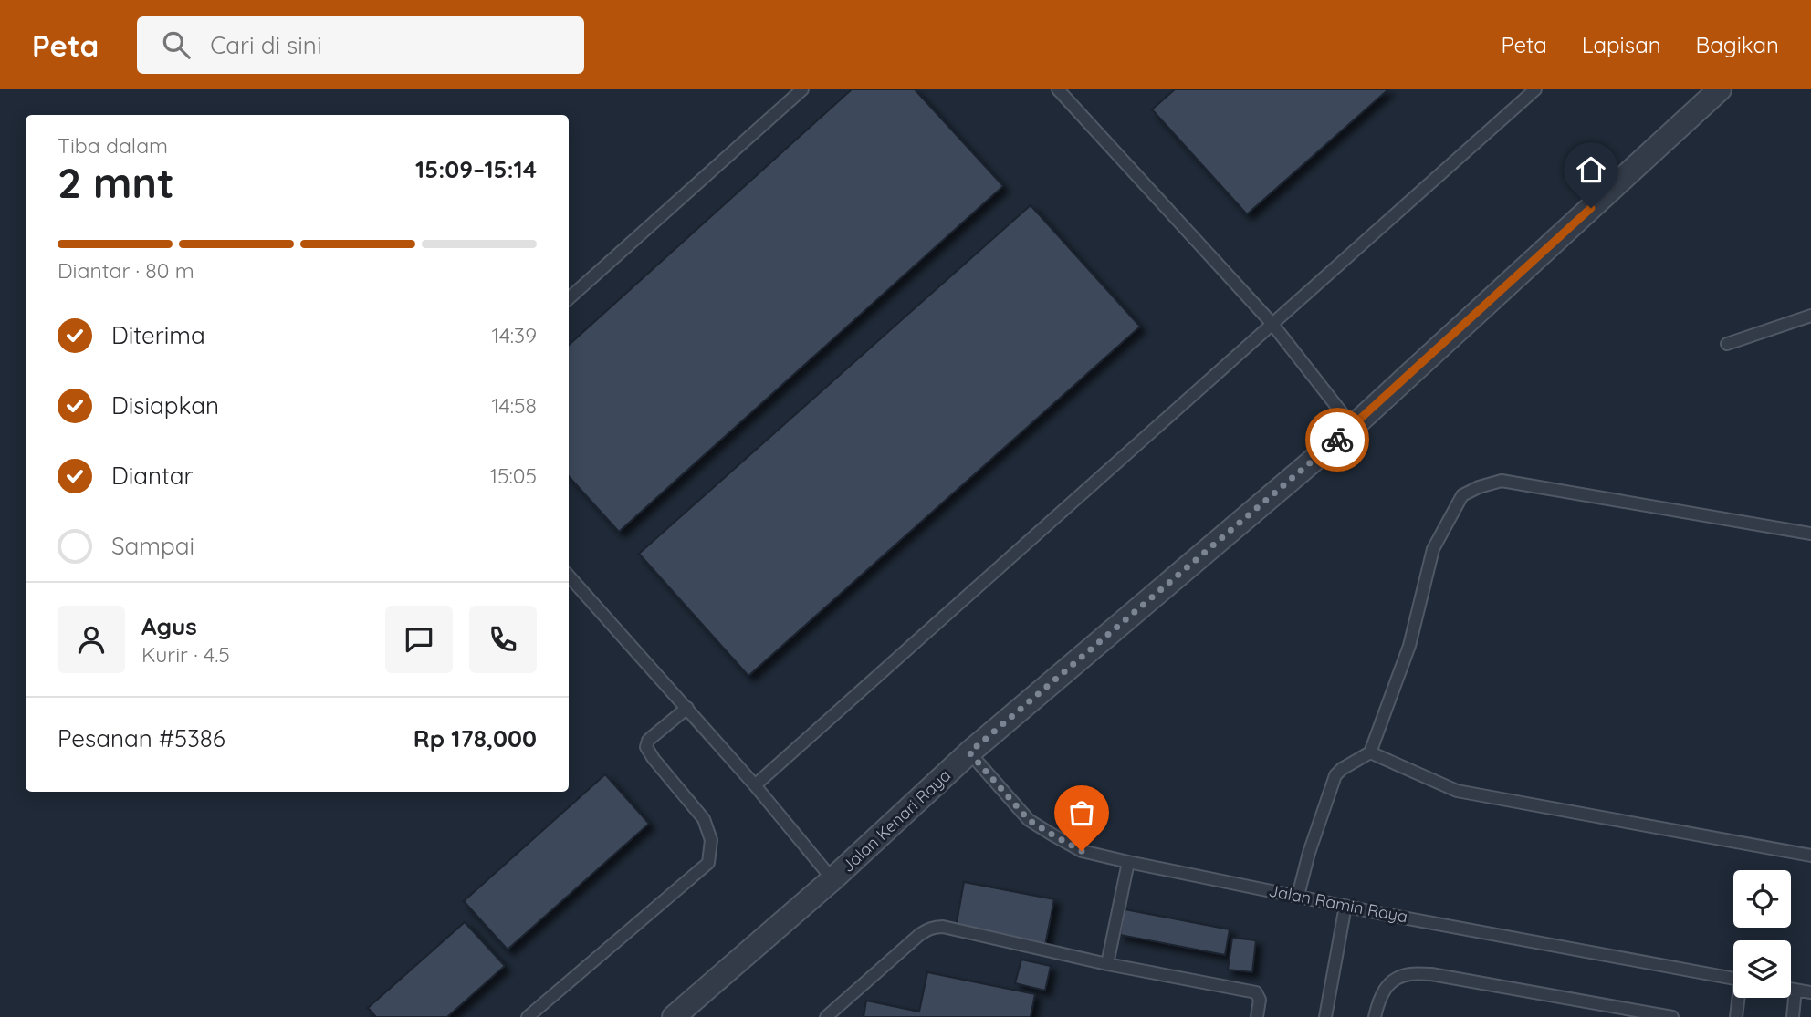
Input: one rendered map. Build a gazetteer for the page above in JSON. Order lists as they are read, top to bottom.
{
  "streets": {
    "street": ["Jalan Kenari Raya"],
    "lane": ["Jalan Ramin Raya"]
  },
  "crossings": [
    ["Jalan Kenari Raya", "Jalan Ramin Raya"]
  ],
  "page": {
    "header": "Peta",
    "search": "Cari di sini",
    "nav": ["Peta", "Lapisan", "Bagikan"],
    "heading": ["2 mnt", "Tiba dalam", "15:09–15:14"],
    "panel": [
      "Agus",
      "Kurir · 4.5",
      "Pesanan #5386",
      "Rp 178,000"
    ],
    "bar": "Diantar · 80 m",
    "list": [
      ["Diterima", "14:39"],
      ["Disiapkan", "14:58"],
      ["Diantar", "15:05"],
      "Sampai"
    ]
  }
}
